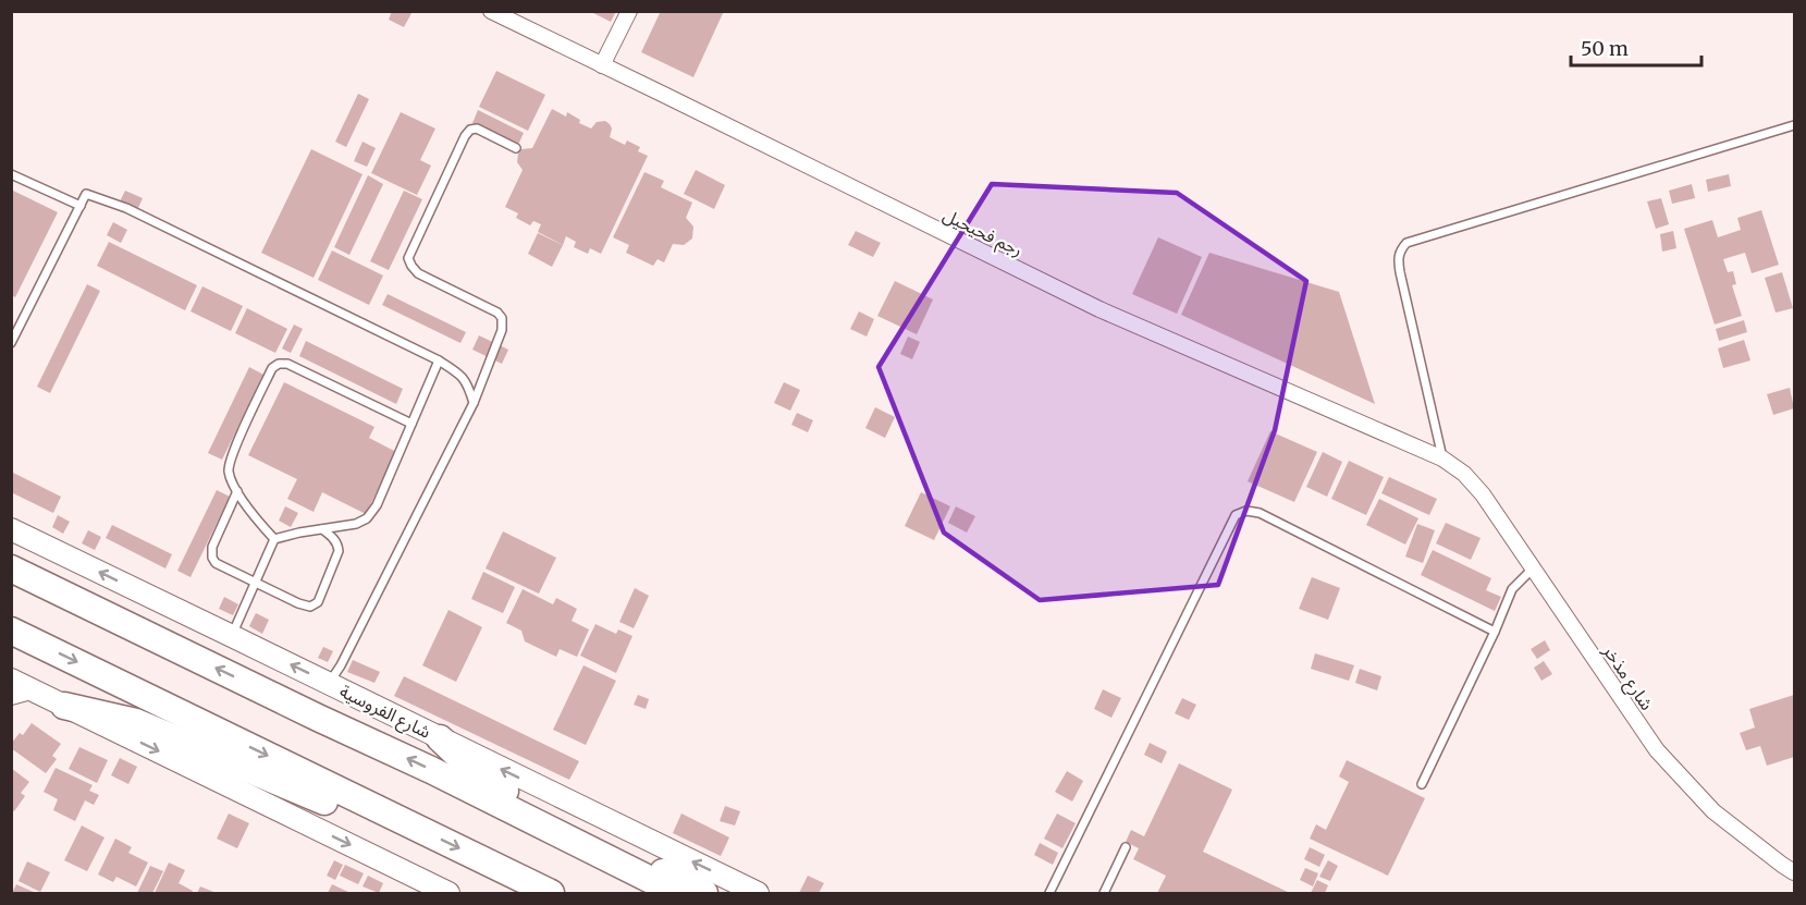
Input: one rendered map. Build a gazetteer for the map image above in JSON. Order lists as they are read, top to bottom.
{
  "streets": {
    "highway": ["شارع الفروسية"],
    "street": ["رجم فحيحيل", "شارع مذخر"]
  },
  "crossings": [
    ["رجم فحيحيل", "شارع مذخر"]
  ],
  "scale_bar": "50 m"
}
